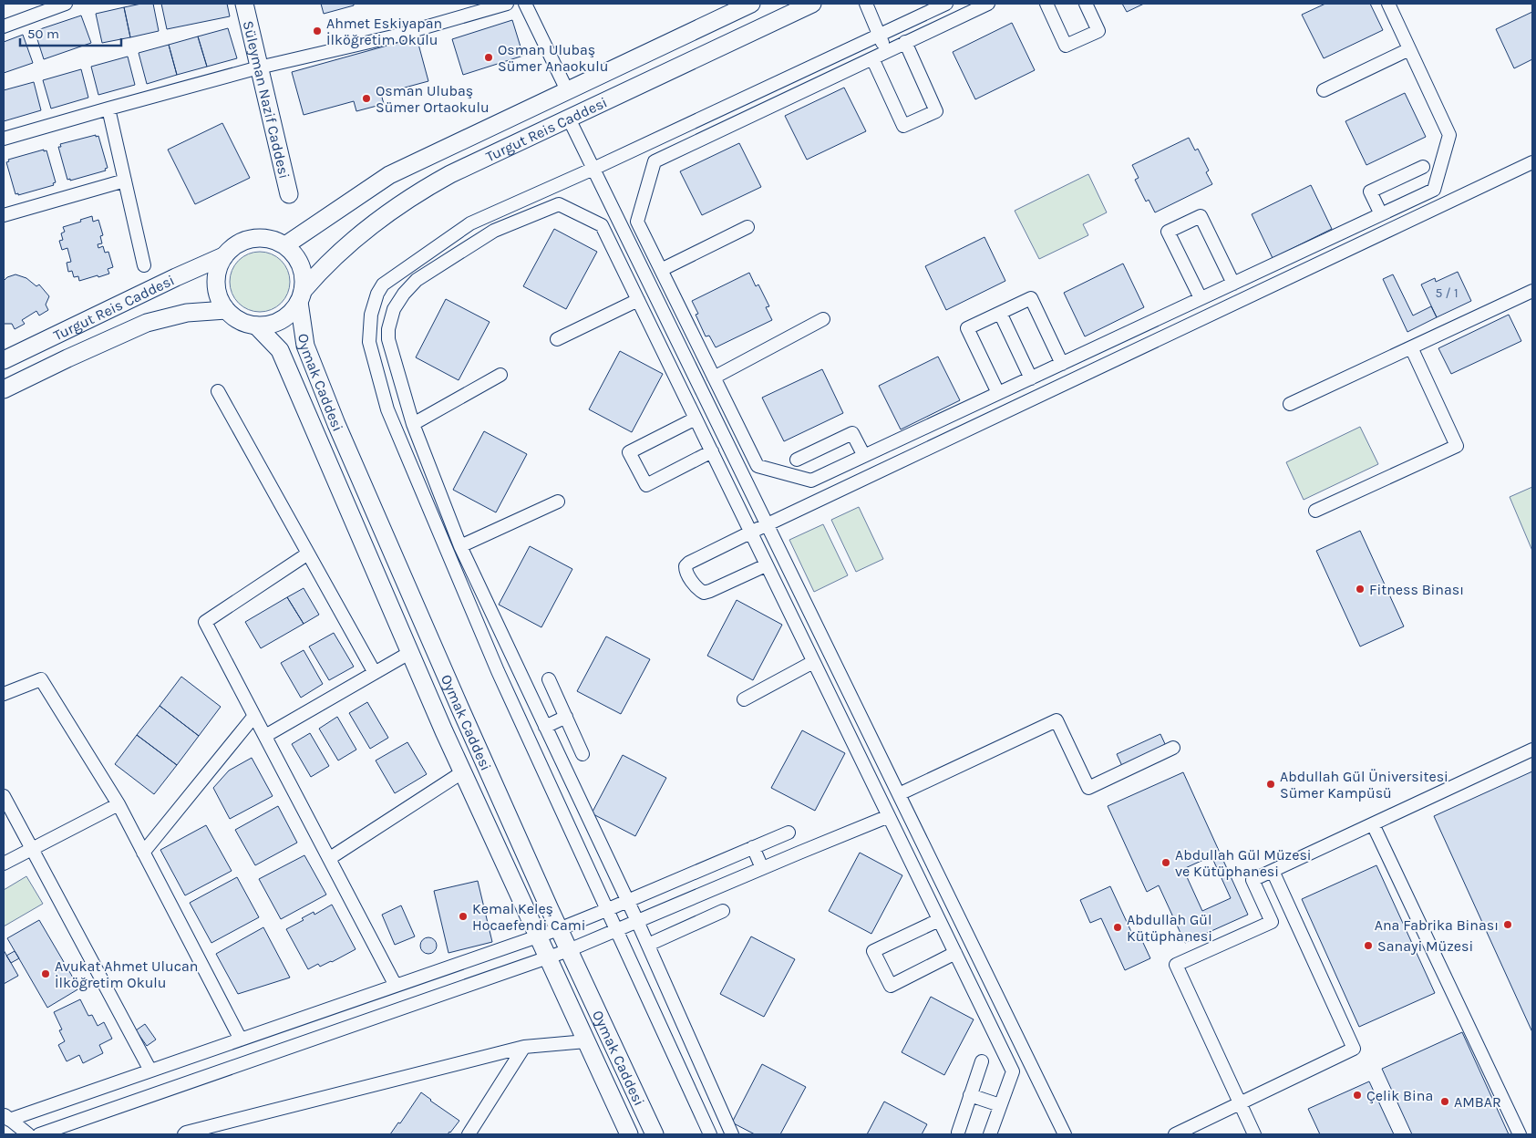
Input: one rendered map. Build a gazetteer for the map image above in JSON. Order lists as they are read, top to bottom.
{
  "streets": {
    "street": ["Süleyman Nazif Caddesi", "Turgut Reis Caddesi", "Oymak Caddesi"]
  },
  "crossings": [
    ["Turgut Reis Caddesi", "Oymak Caddesi"]
  ],
  "places": [
    "Ahmet Eskiyapan İlköğretim Okulu",
    "Osman Ulubaş Sümer Anaokulu",
    "Osman Ulubaş Sümer Ortaokulu",
    "Fitness Binası",
    "Abdullah Gül Üniversitesi Sümer Kampüsü",
    "Abdullah Gül Müzesi ve Kütüphanesi",
    "Kemal Keleş Hocaefendi Cami",
    "Ana Fabrika Binası",
    "Abdullah Gül Kütüphanesi",
    "Sanayi Müzesi",
    "Avukat Ahmet Ulucan İlköğretim Okulu",
    "Çelik Bina",
    "AMBAR"
  ],
  "house_numbers": ["5 / 1"],
  "scale_bar": "50 m"
}
